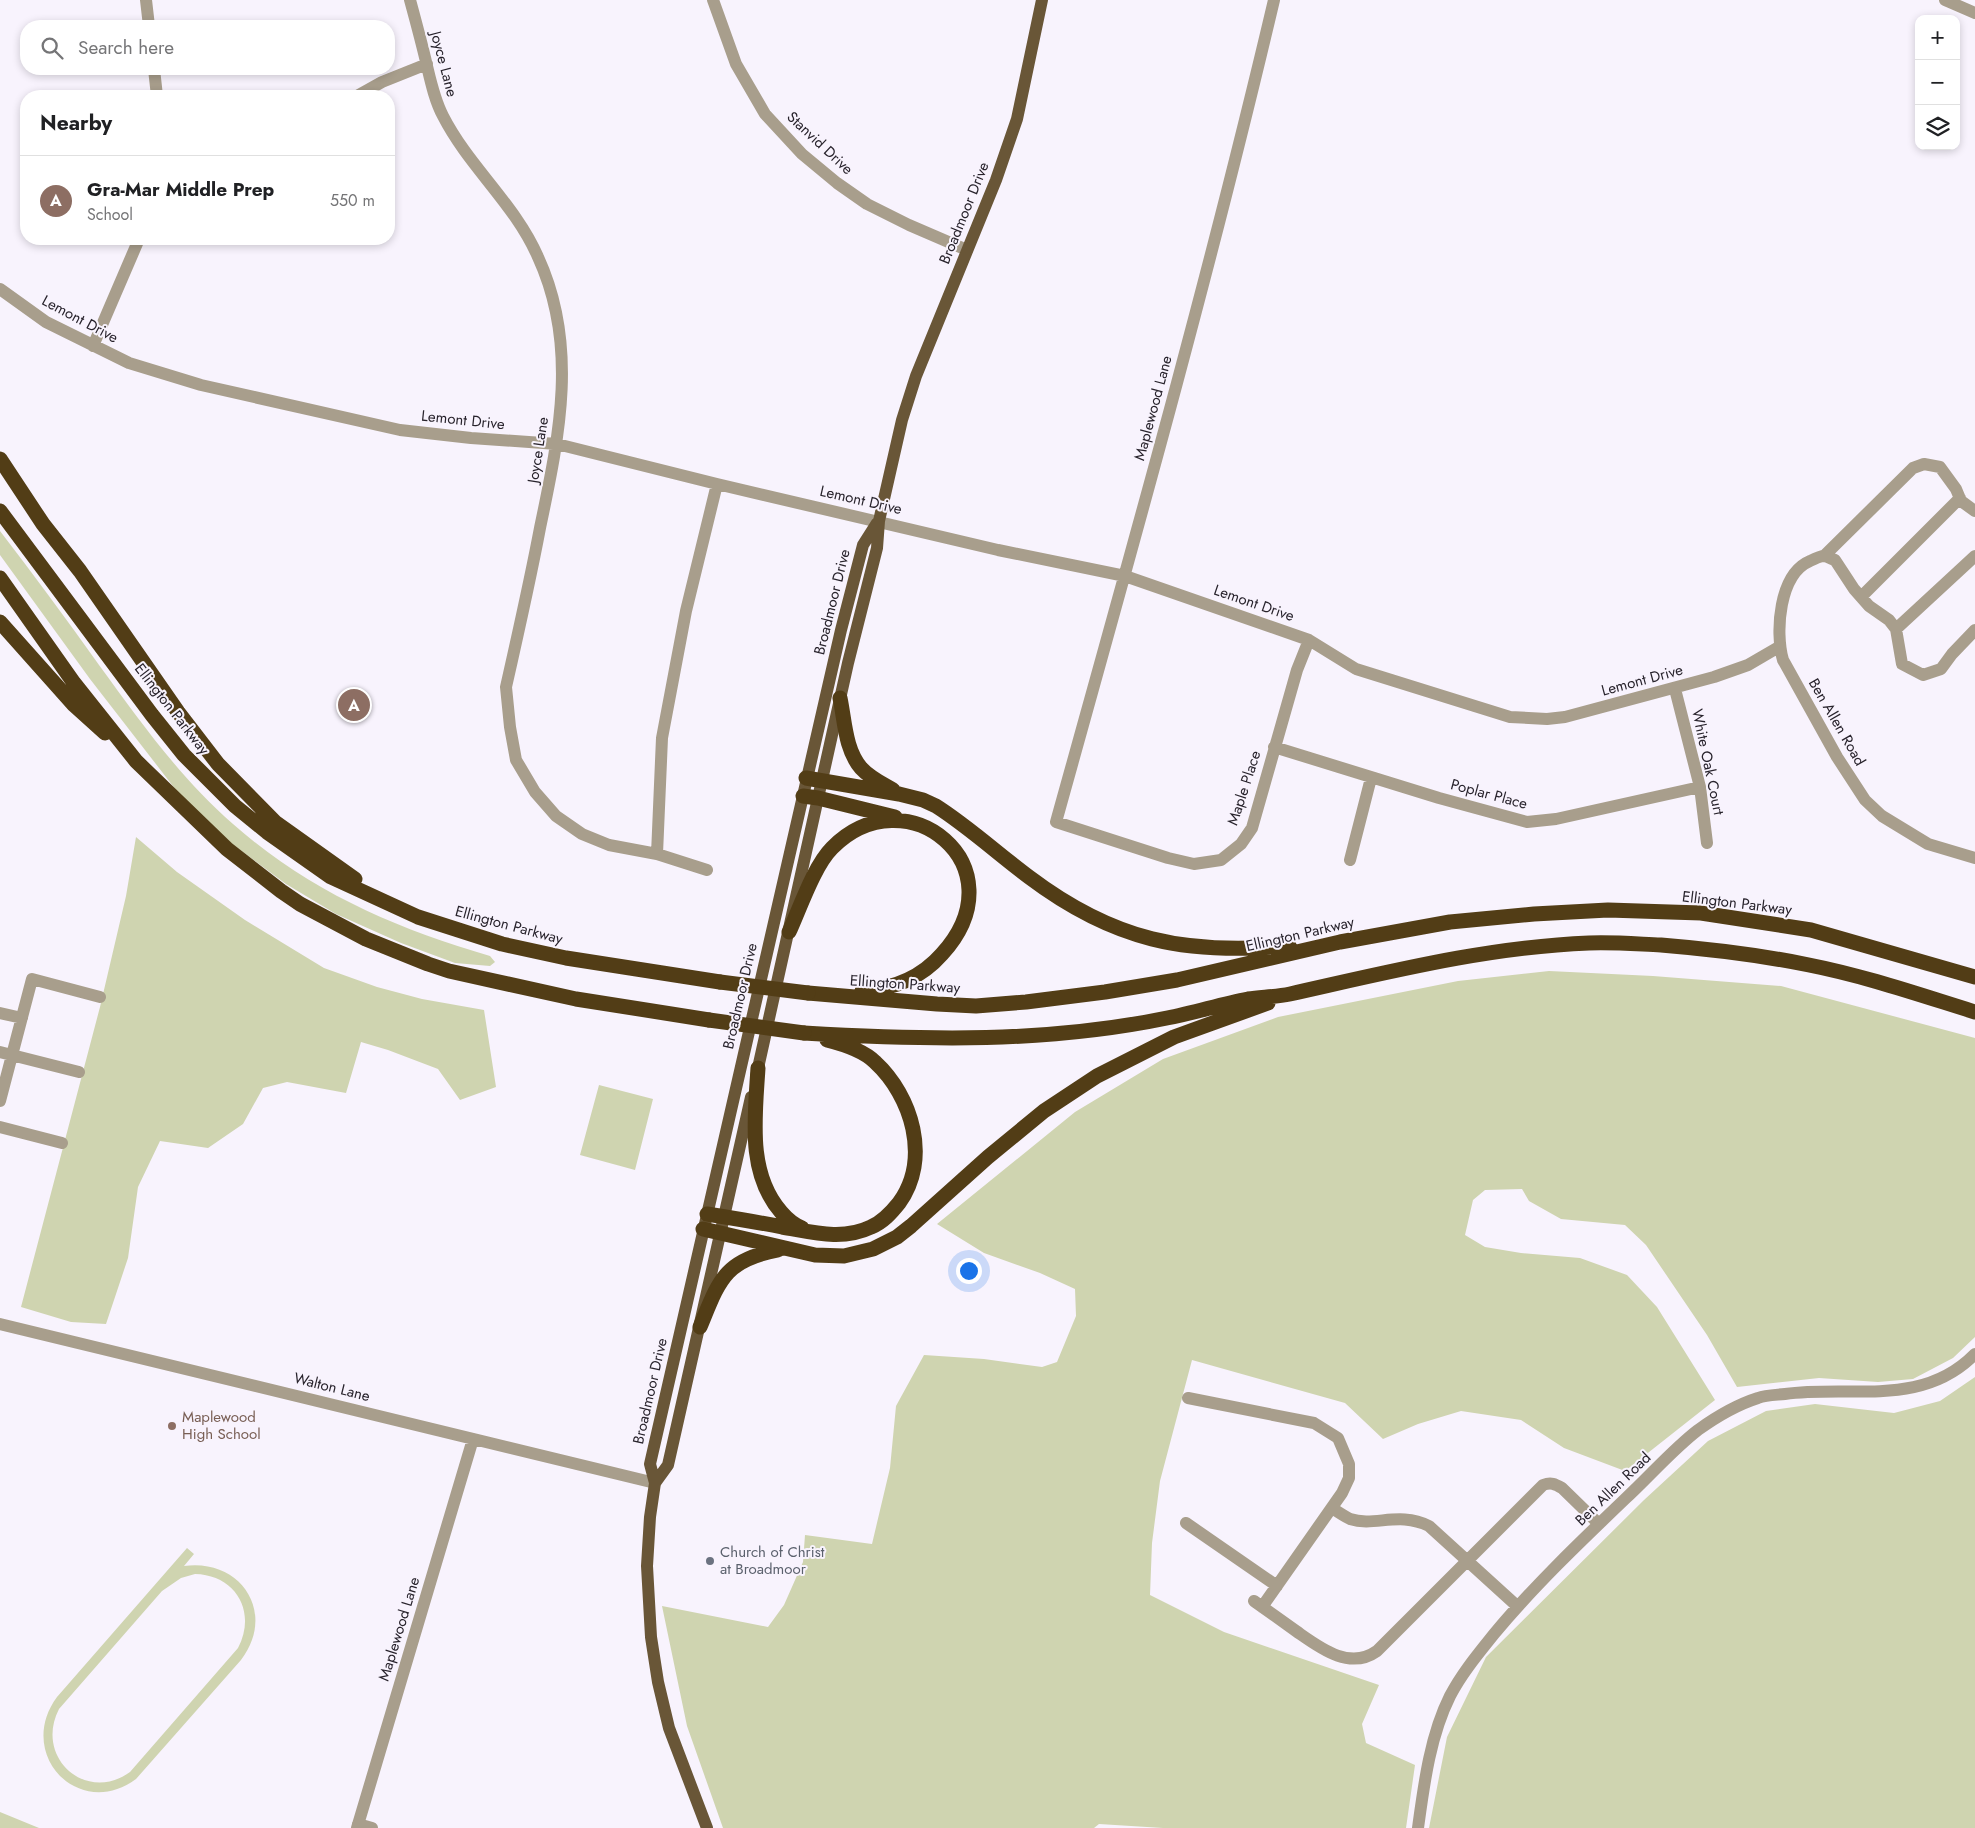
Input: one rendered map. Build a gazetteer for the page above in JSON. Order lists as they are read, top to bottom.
{
  "streets": {
    "highway": ["Ellington Parkway"],
    "main road": ["Broadmoor Drive"],
    "street": [
      "Joyce Lane",
      "Stanvid Drive",
      "Lemont Drive",
      "Maplewood Lane",
      "Ben Allen Road",
      "White Oak Court",
      "Maple Place",
      "Poplar Place",
      "Walton Lane"
    ]
  },
  "crossings": [
    ["Joyce Lane", "Lemont Drive"],
    ["Stanvid Drive", "Broadmoor Drive"],
    ["Broadmoor Drive", "Lemont Drive"],
    ["Broadmoor Drive", "Walton Lane"],
    ["Lemont Drive", "Maplewood Lane"],
    ["Lemont Drive", "Ben Allen Road"],
    ["Lemont Drive", "White Oak Court"],
    ["Lemont Drive", "Maple Place"],
    ["Maplewood Lane", "Maple Place"],
    ["Maplewood Lane", "Walton Lane"],
    ["White Oak Court", "Poplar Place"],
    ["Maple Place", "Poplar Place"]
  ],
  "places": ["Maplewood High School", "Church of Christ at Broadmoor"],
  "page": {
    "map_buttons": ["+", "−"],
    "search": "Search here",
    "heading": "Nearby",
    "list": [
      {
        "mark": "A",
        "name": "Gra-Mar Middle Prep",
        "note": "School",
        "value": "550 m"
      }
    ],
    "pins": "A"
  }
}
